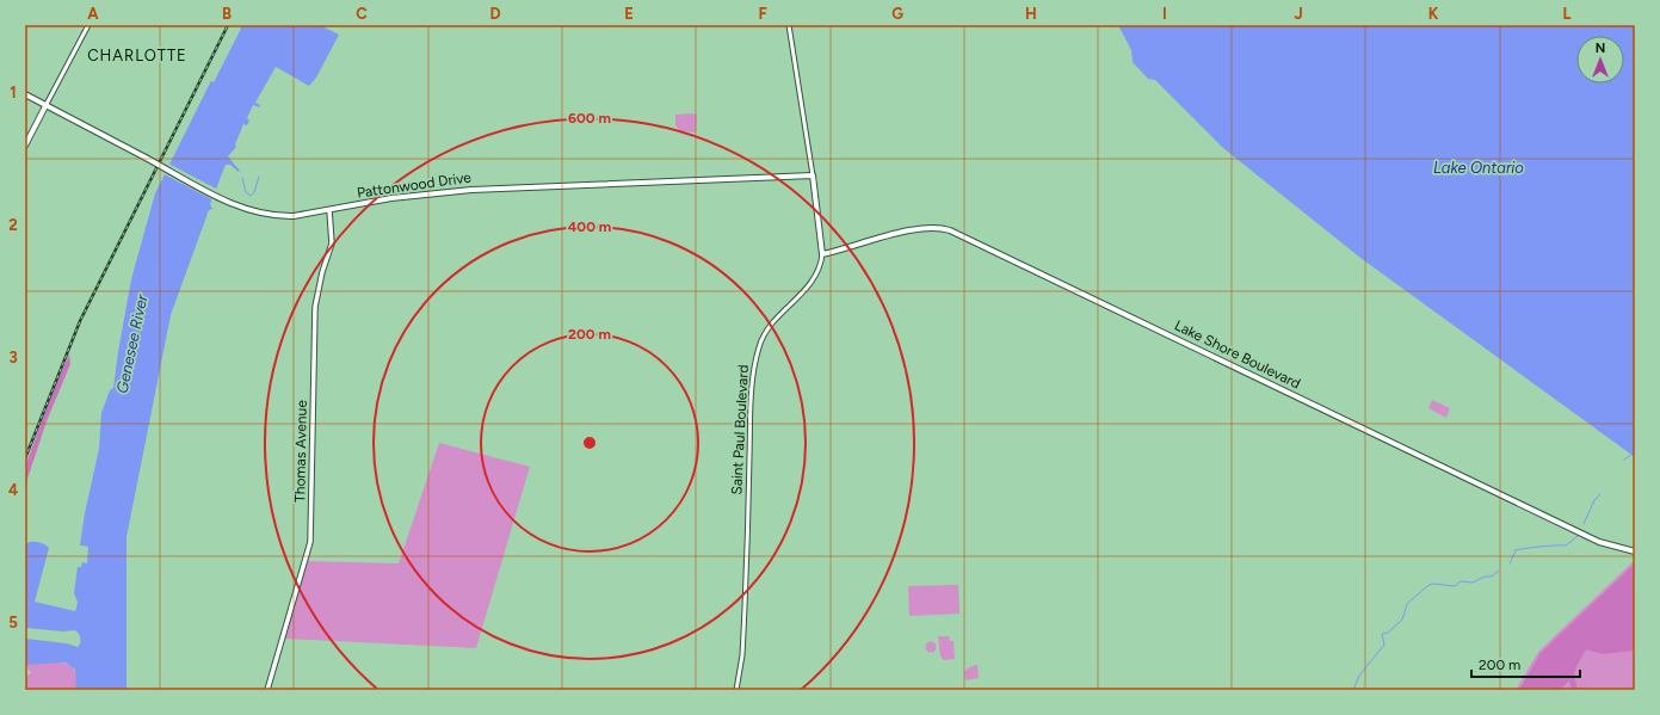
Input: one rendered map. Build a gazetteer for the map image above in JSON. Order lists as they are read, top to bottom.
{
  "streets": {
    "main road": [
      "Pattonwood Drive",
      "Lake Shore Boulevard",
      "Saint Paul Boulevard",
      "Thomas Avenue"
    ]
  },
  "crossings": [
    ["Pattonwood Drive", "Saint Paul Boulevard"],
    ["Pattonwood Drive", "Thomas Avenue"],
    ["Lake Shore Boulevard", "Saint Paul Boulevard"]
  ],
  "districts": ["CHARLOTTE"],
  "water": ["Lake Ontario", "Genesee River"],
  "scale_bar": "200 m",
  "north": "top",
  "grid": {
    "columns": [
      "A",
      "B",
      "C",
      "D",
      "E",
      "F",
      "G",
      "H",
      "I",
      "J",
      "K",
      "L"
    ],
    "rows": [
      "1",
      "2",
      "3",
      "4",
      "5"
    ]
  },
  "rings": ["600 m", "400 m", "200 m"]
}
